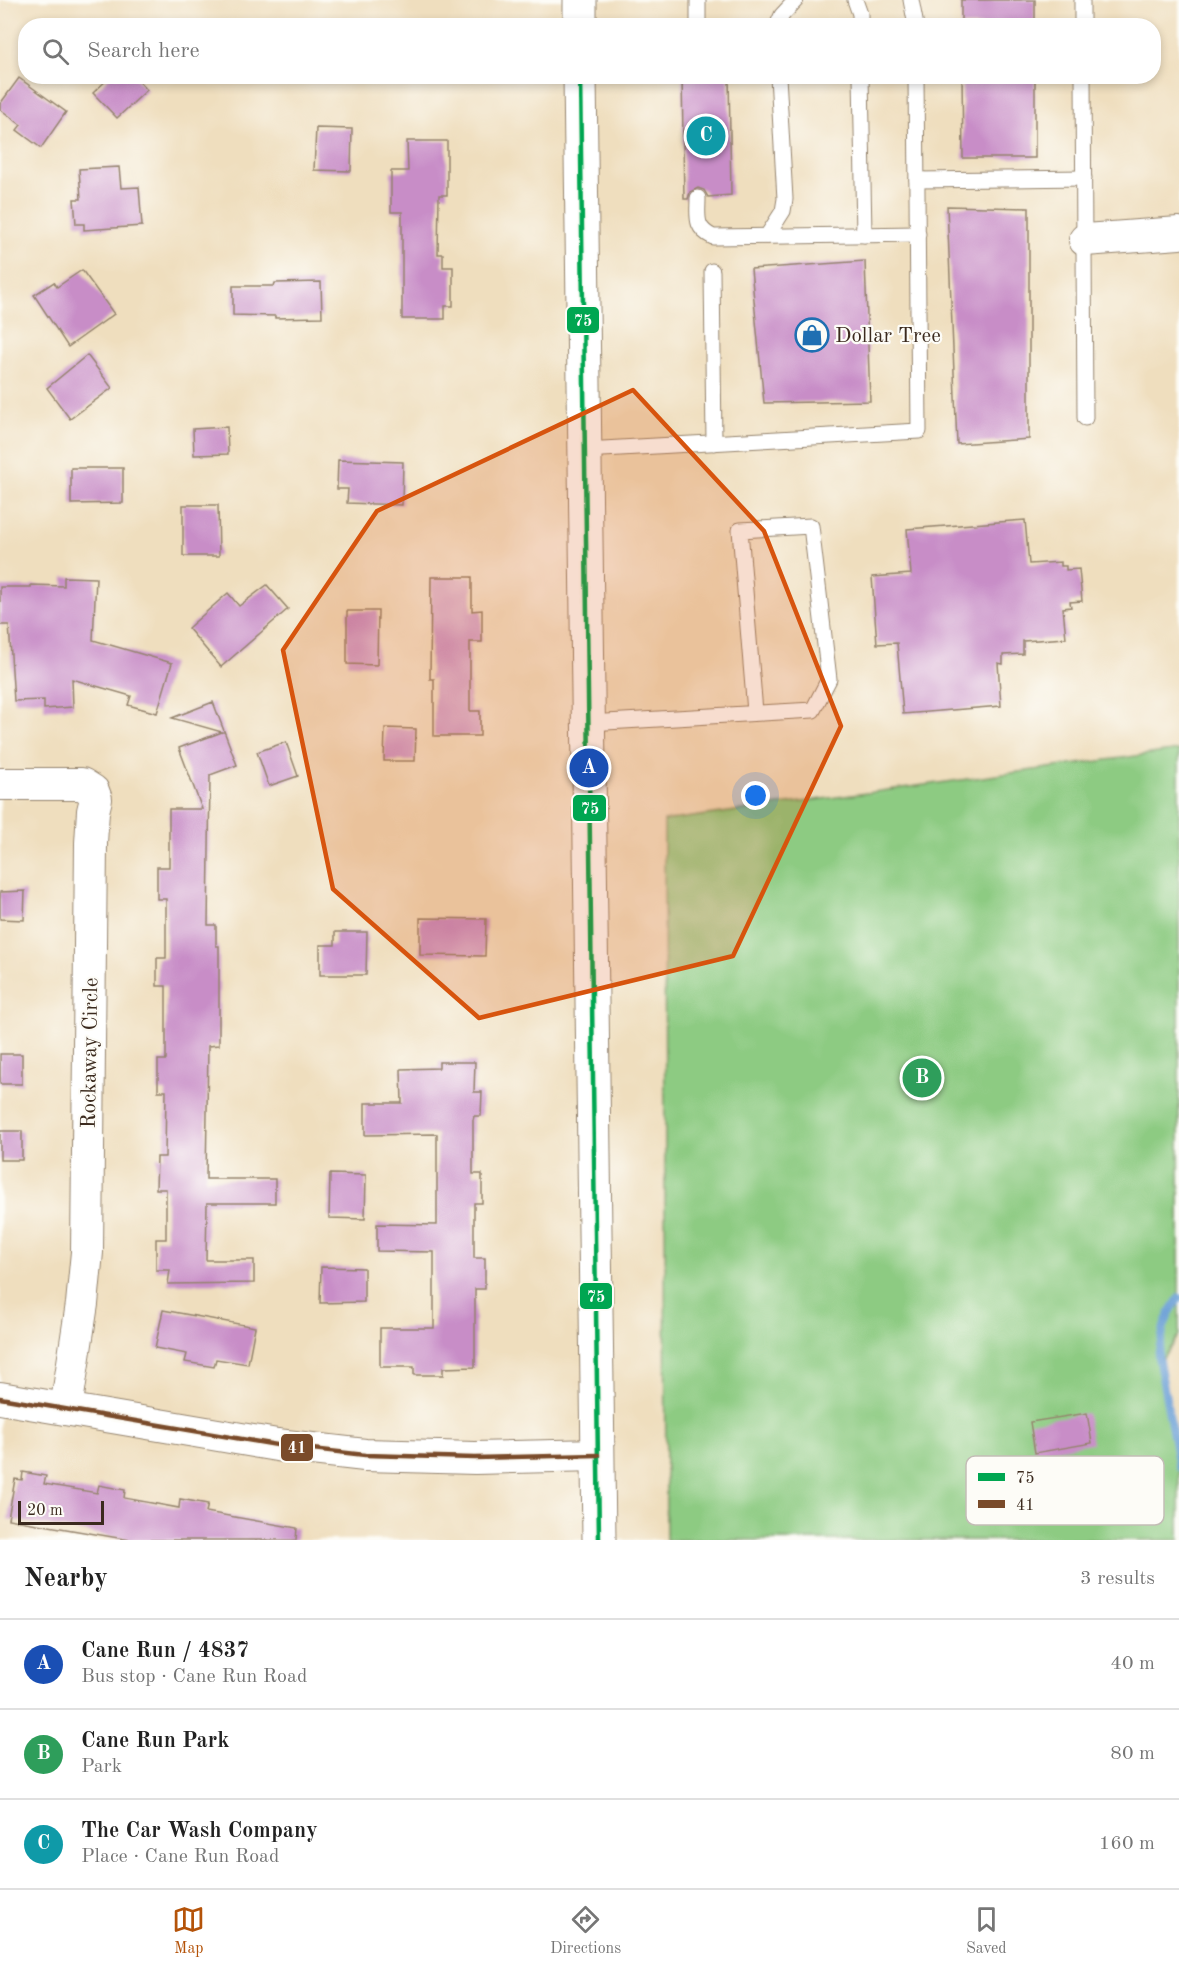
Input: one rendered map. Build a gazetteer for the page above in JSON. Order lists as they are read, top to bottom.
{
  "streets": {
    "street": ["Rockaway Circle"]
  },
  "places": {
    "shop": ["Dollar Tree"]
  },
  "lines": ["transit line 75", "transit line 41"],
  "legend": ["75", "41"],
  "scale_bar": "20 m",
  "page": {
    "search": "Search here",
    "pins": ["C", "A", "B"],
    "scale": "20 m",
    "heading": ["Nearby", "3 results"],
    "list": [
      {
        "mark": "A",
        "name": "Cane Run / 4837",
        "note": "Bus stop · Cane Run Road",
        "value": "40 m"
      },
      {
        "mark": "B",
        "name": "Cane Run Park",
        "note": "Park",
        "value": "80 m"
      },
      {
        "mark": "C",
        "name": "The Car Wash Company",
        "note": "Place · Cane Run Road",
        "value": "160 m"
      }
    ],
    "nav": ["Map", "Directions", "Saved"]
  }
}
